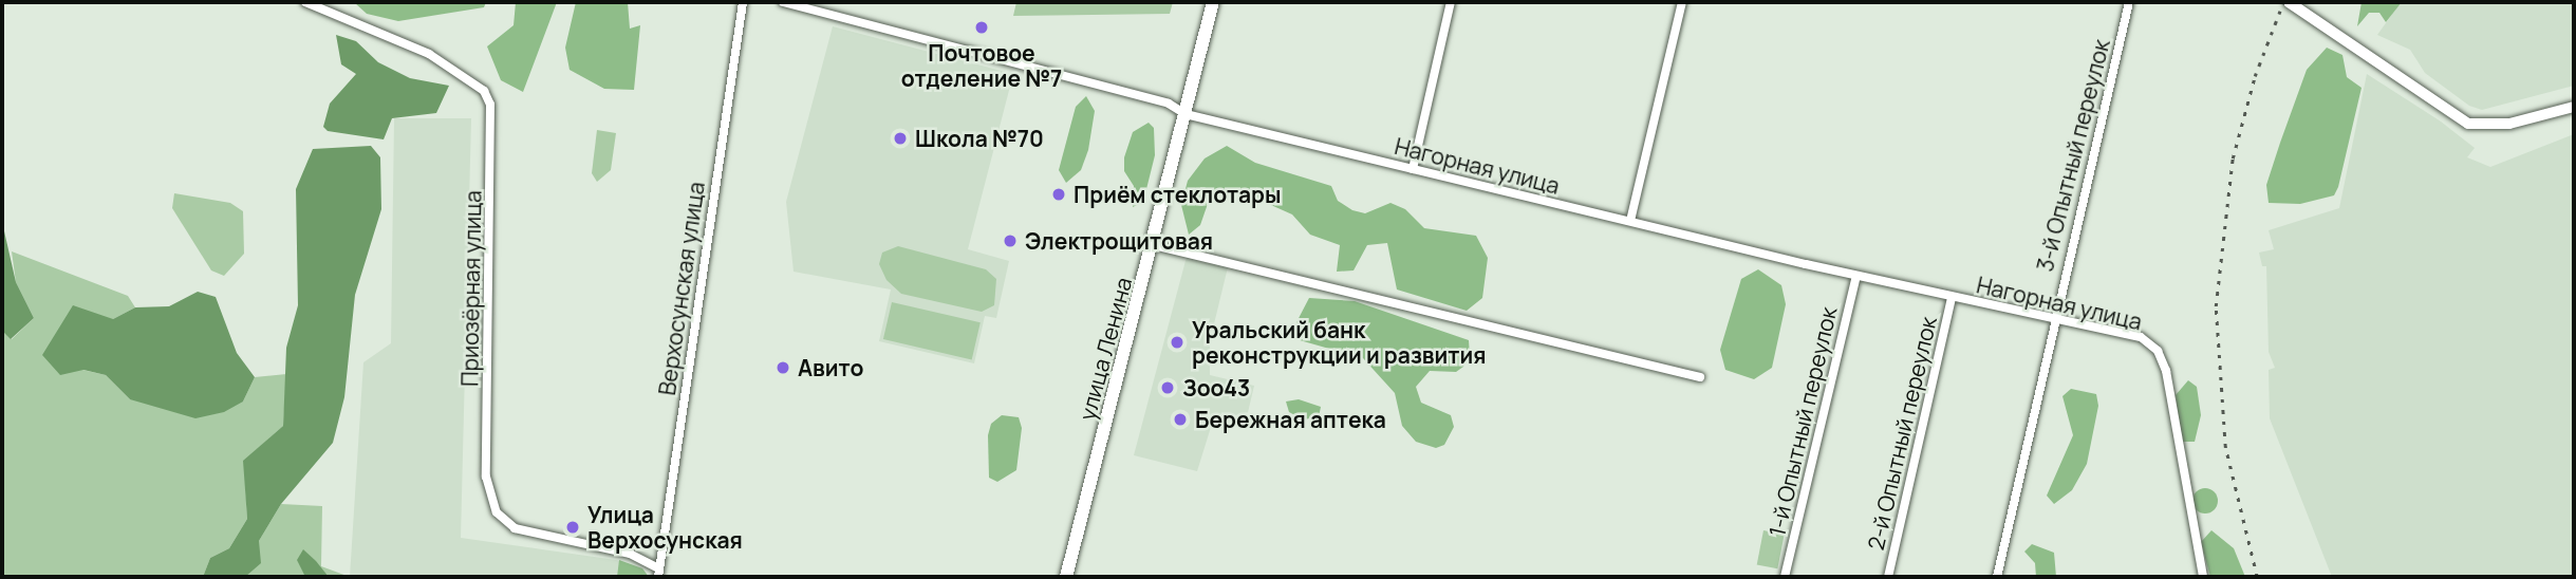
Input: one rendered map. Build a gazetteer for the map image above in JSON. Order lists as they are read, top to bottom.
{
  "streets": {
    "main road": ["улица Ленина"],
    "street": [
      "3-й Опытный переулок",
      "Нагорная улица",
      "Приозёрная улица",
      "Верхосунская улица",
      "1-й Опытный переулок",
      "2-й Опытный переулок"
    ]
  },
  "crossings": [
    ["3-й Опытный переулок", "Нагорная улица"],
    ["Нагорная улица", "улица Ленина"],
    ["Нагорная улица", "1-й Опытный переулок"],
    ["Нагорная улица", "2-й Опытный переулок"],
    ["Приозёрная улица", "Верхосунская улица"]
  ],
  "places": [
    "Почтовое отделение №7",
    "Школа №70",
    "Приём стеклотары",
    "Электрощитовая",
    "Уральский банк реконструкции и развития",
    "Авито",
    "Зоо43",
    "Бережная аптека",
    "Улица Верхосунская"
  ]
}
